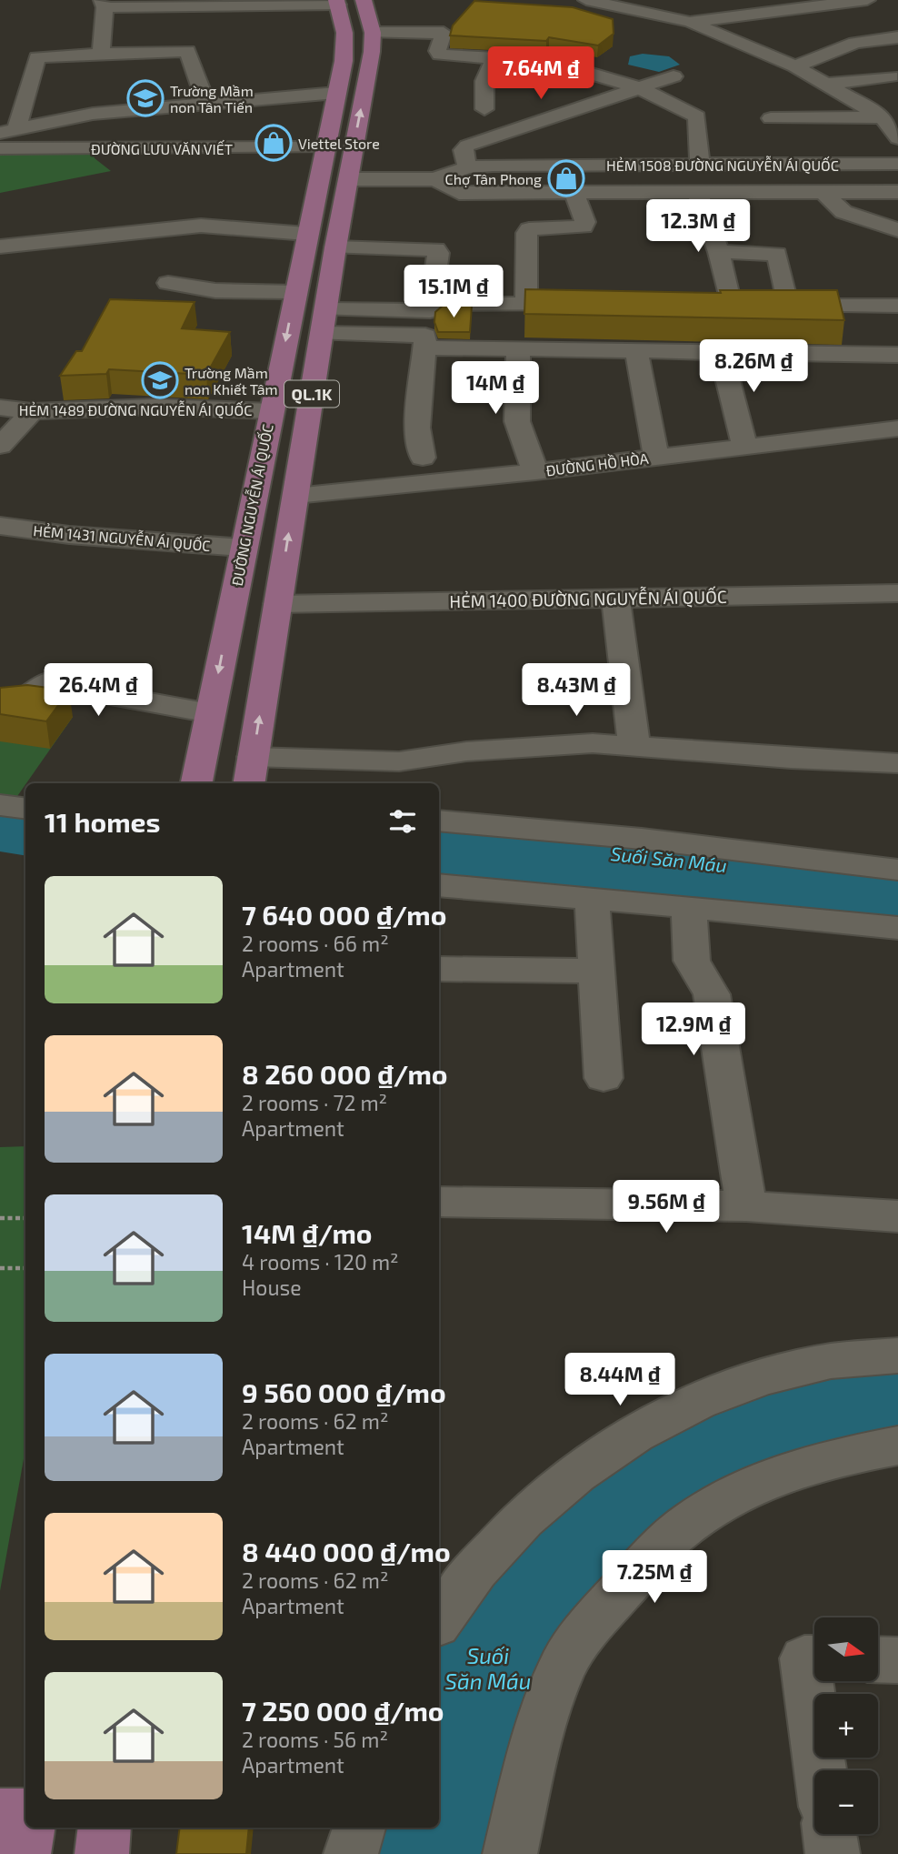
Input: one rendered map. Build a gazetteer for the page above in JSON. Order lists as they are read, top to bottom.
{
  "streets": {
    "main road": ["QL.1K", "ĐƯỜNG NGUYỄN ÁI QUỐC"],
    "street": [
      "ĐƯỜNG LƯU VĂN VIẾT",
      "HẺM 1508 ĐƯỜNG NGUYỄN ÁI QUỐC",
      "HẺM 1489 ĐƯỜNG NGUYỄN ÁI QUỐC",
      "ĐƯỜNG HỒ HÒA",
      "HẺM 1431 NGUYỄN ÁI QUỐC",
      "HẺM 1400 ĐƯỜNG NGUYỄN ÁI QUỐC"
    ]
  },
  "crossings": [
    ["ĐƯỜNG LƯU VĂN VIẾT", "ĐƯỜNG NGUYỄN ÁI QUỐC"],
    ["QL.1K", "ĐƯỜNG HỒ HÒA"],
    ["QL.1K", "HẺM 1400 ĐƯỜNG NGUYỄN ÁI QUỐC"],
    ["HẺM 1489 ĐƯỜNG NGUYỄN ÁI QUỐC", "ĐƯỜNG NGUYỄN ÁI QUỐC"],
    ["ĐƯỜNG NGUYỄN ÁI QUỐC", "HẺM 1431 NGUYỄN ÁI QUỐC"]
  ],
  "water": ["Suối Săn Máu"],
  "places": {
    "school or university": ["Trường Mầm non Tân Tiến", "Trường Mầm non Khiết Tâm"],
    "shop": ["Viettel Store", "Chợ Tân Phong"]
  },
  "north": "right",
  "page": {
    "price": [
      "7.64M ₫",
      "12.3M ₫",
      "15.1M ₫",
      "8.26M ₫",
      "14M ₫",
      "26.4M ₫",
      "8.43M ₫",
      "12.9M ₫",
      "9.56M ₫",
      "8.44M ₫",
      "7.25M ₫"
    ],
    "heading": "11 homes",
    "list": [
      {
        "name": "7 640 000 ₫/mo",
        "note": "2 rooms · 66 m² · Apartment"
      },
      {
        "name": "8 260 000 ₫/mo",
        "note": "2 rooms · 72 m² · Apartment"
      },
      {
        "name": "14M ₫/mo",
        "note": "4 rooms · 120 m² · House"
      },
      {
        "name": "9 560 000 ₫/mo",
        "note": "2 rooms · 62 m² · Apartment"
      },
      {
        "name": "8 440 000 ₫/mo",
        "note": "2 rooms · 62 m² · Apartment"
      },
      {
        "name": "7 250 000 ₫/mo",
        "note": "2 rooms · 56 m² · Apartment"
      }
    ],
    "map_buttons": ["+", "−"]
  }
}
